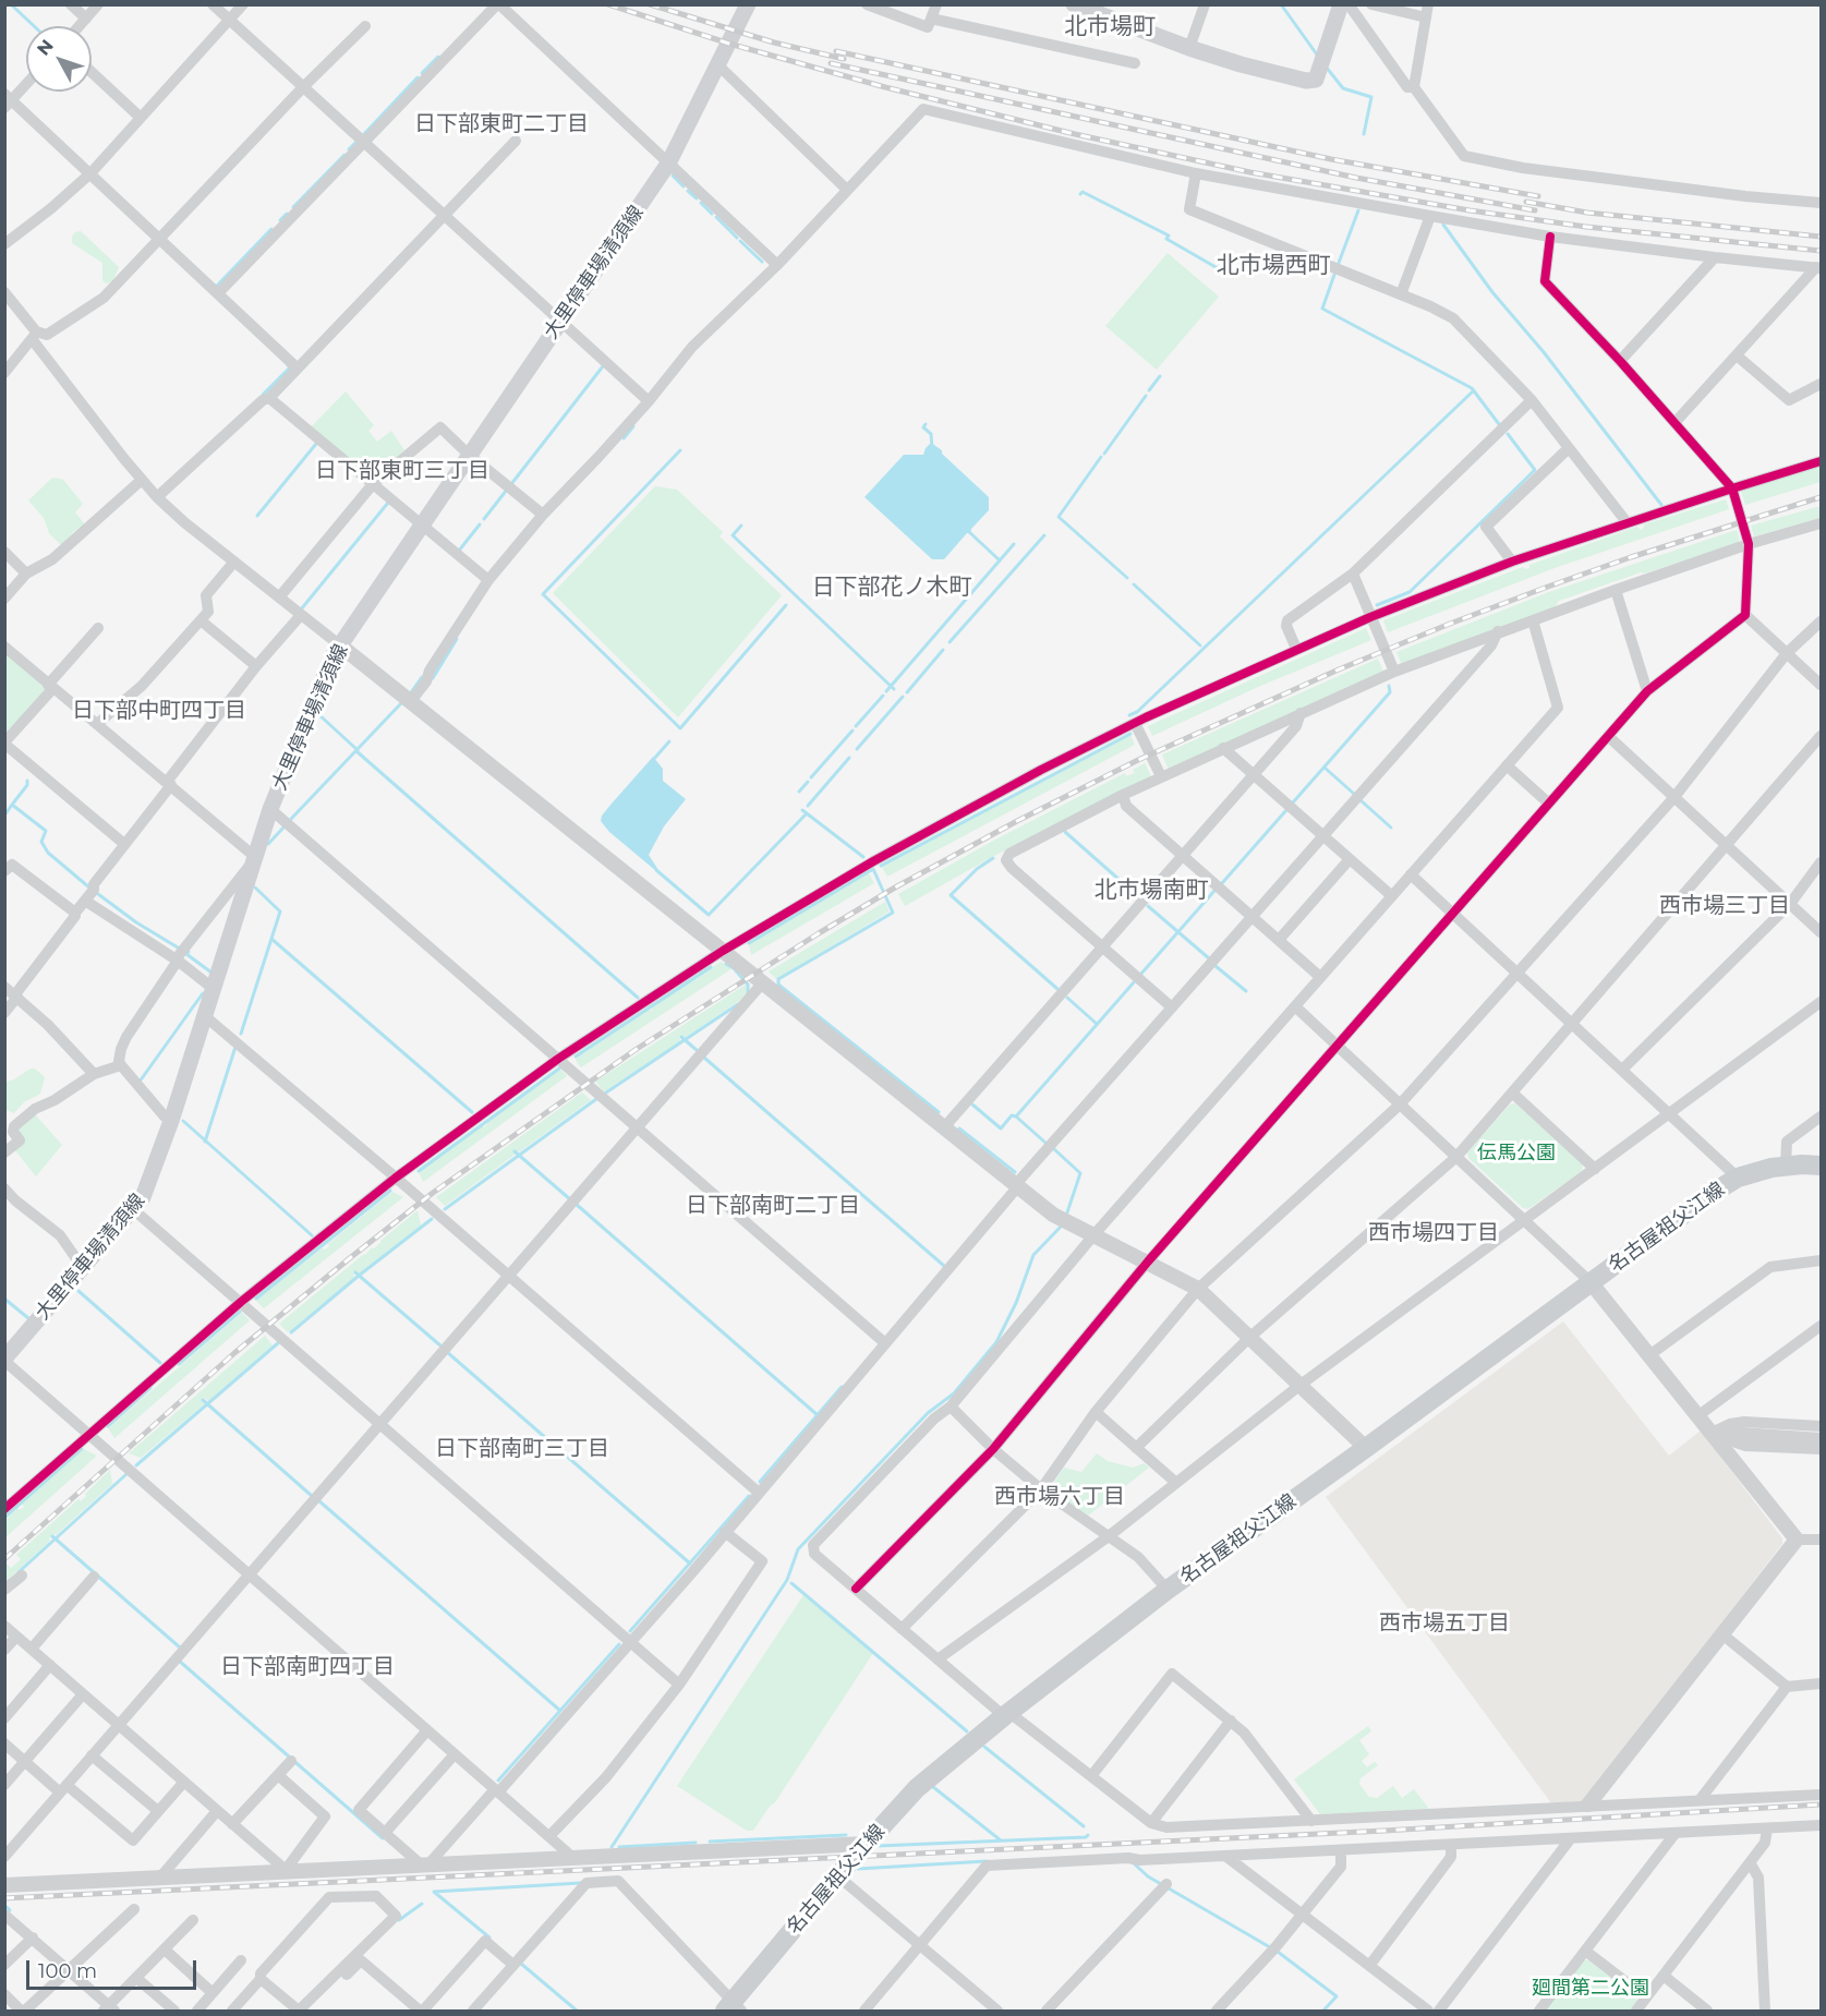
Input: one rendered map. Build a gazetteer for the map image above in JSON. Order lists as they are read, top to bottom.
{
  "streets": {
    "main road": ["大里停車場清須線", "名古屋祖父江線"]
  },
  "districts": [
    "北市場町",
    "日下部東町二丁目",
    "北市場西町",
    "日下部東町三丁目",
    "日下部花ノ木町",
    "日下部中町四丁目",
    "北市場南町",
    "西市場三丁目",
    "日下部南町二丁目",
    "西市場四丁目",
    "日下部南町三丁目",
    "西市場六丁目",
    "西市場五丁目",
    "日下部南町四丁目"
  ],
  "parks": ["伝馬公園", "廻間第二公園"],
  "scale_bar": "100 m",
  "north": "top left"
}
